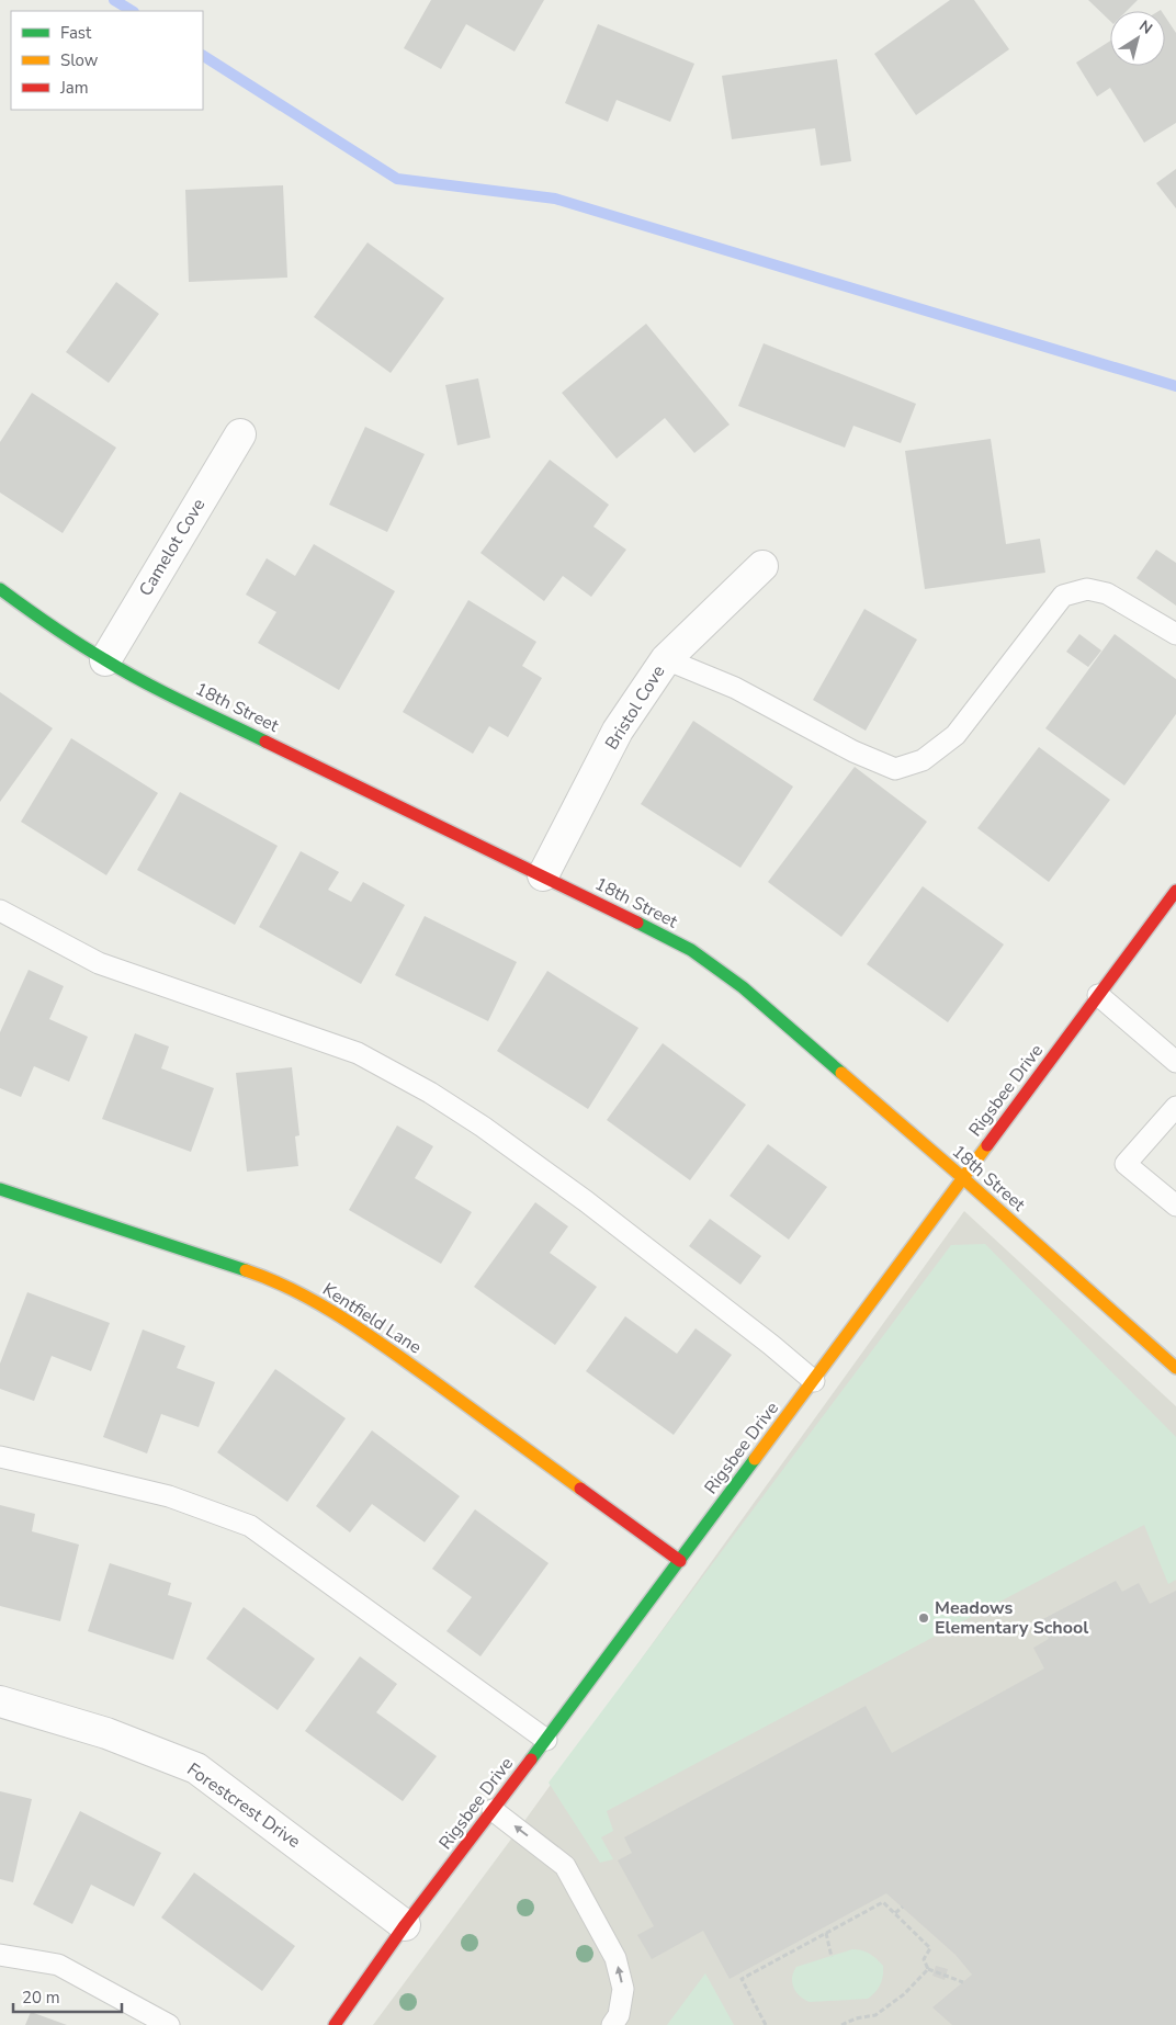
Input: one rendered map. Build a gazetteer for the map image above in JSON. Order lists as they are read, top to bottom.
{
  "streets": {
    "street": [
      "Camelot Cove",
      "18th Street",
      "Bristol Cove",
      "Rigsbee Drive",
      "Kentfield Lane",
      "Forestcrest Drive"
    ]
  },
  "crossings": [
    ["Camelot Cove", "18th Street"],
    ["18th Street", "Bristol Cove"],
    ["18th Street", "Rigsbee Drive"],
    ["Rigsbee Drive", "Kentfield Lane"],
    ["Rigsbee Drive", "Forestcrest Drive"]
  ],
  "places": ["Meadows Elementary School"],
  "legend": ["Fast", "Slow", "Jam"],
  "scale_bar": "20 m",
  "north": "top right"
}
